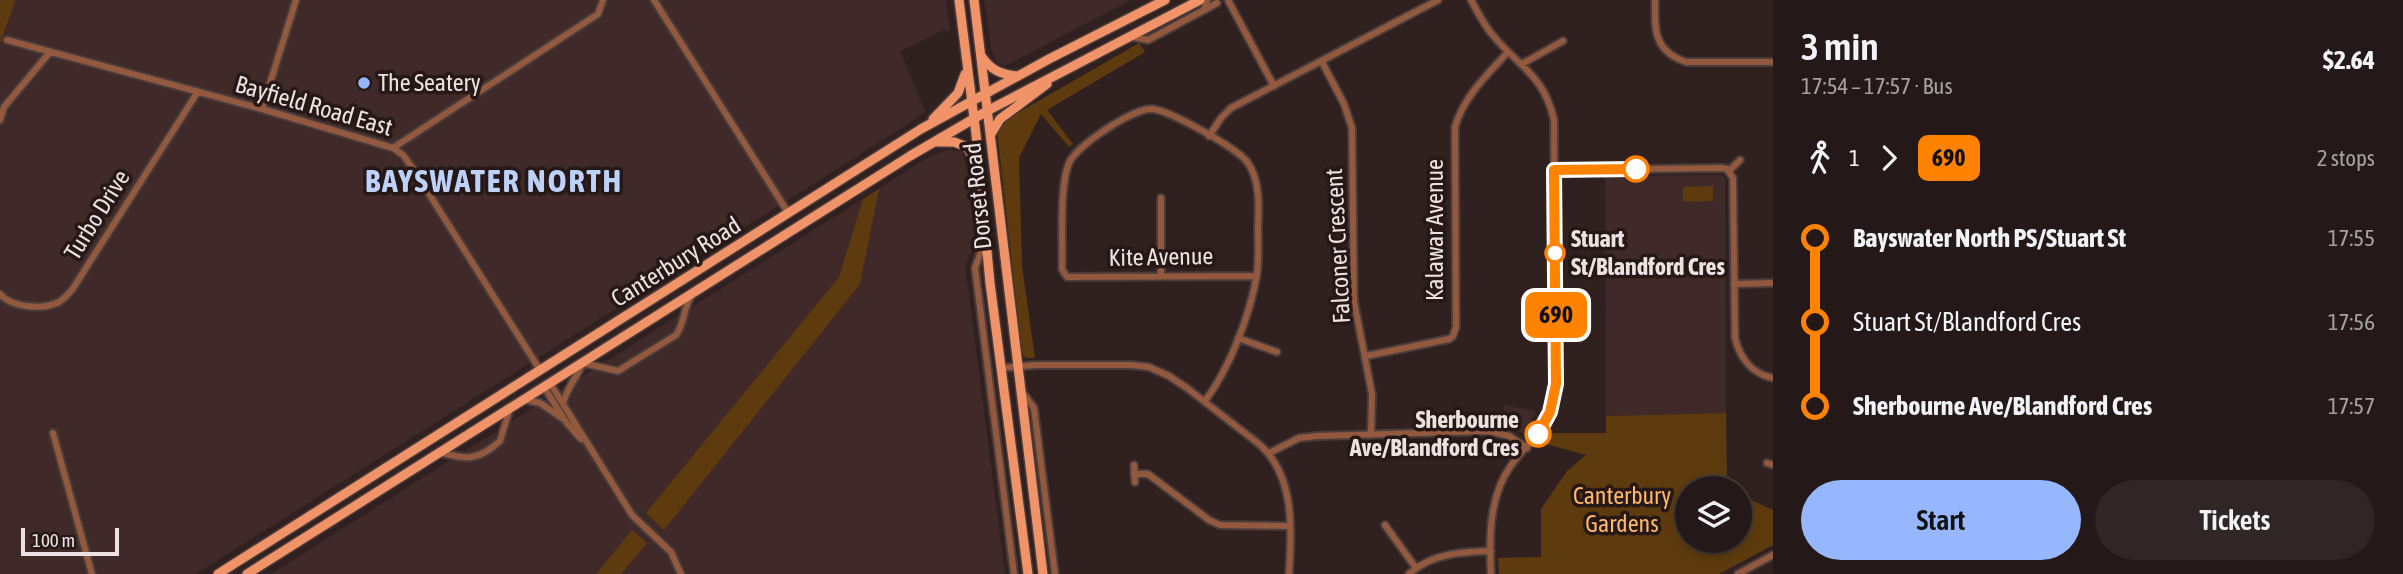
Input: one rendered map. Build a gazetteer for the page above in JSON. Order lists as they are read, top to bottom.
{
  "streets": {
    "main road": ["Dorset Road", "Canterbury Road"],
    "street": [
      "Bayfield Road East",
      "Turbo Drive",
      "Kalawar Avenue",
      "Falconer Crescent",
      "Kite Avenue"
    ]
  },
  "crossings": [
    ["Bayfield Road East", "Turbo Drive"],
    ["Bayfield Road East", "Canterbury Road"],
    ["Dorset Road", "Canterbury Road"],
    ["Kalawar Avenue", "Falconer Crescent"]
  ],
  "districts": ["BAYSWATER NORTH"],
  "parks": ["Canterbury Gardens"],
  "places": ["The Seatery", "Stuart St/Blandford Cres", "Sherbourne Ave/Blandford Cres"],
  "lines": ["bus line 690"],
  "scale_bar": "100 m",
  "page": {
    "on_map": "690",
    "heading": ["3 min", "17:54 – 17:57 · Bus", "$2.64"],
    "legs": ["1", "690", "2 stops"],
    "list": [
      {
        "name": "Bayswater North PS/Stuart St",
        "value": "17:55"
      },
      {
        "name": "Stuart St/Blandford Cres",
        "value": "17:56"
      },
      {
        "name": "Sherbourne Ave/Blandford Cres",
        "value": "17:57"
      }
    ],
    "buttons": ["Start", "Tickets"],
    "scale": "100 m"
  }
}
